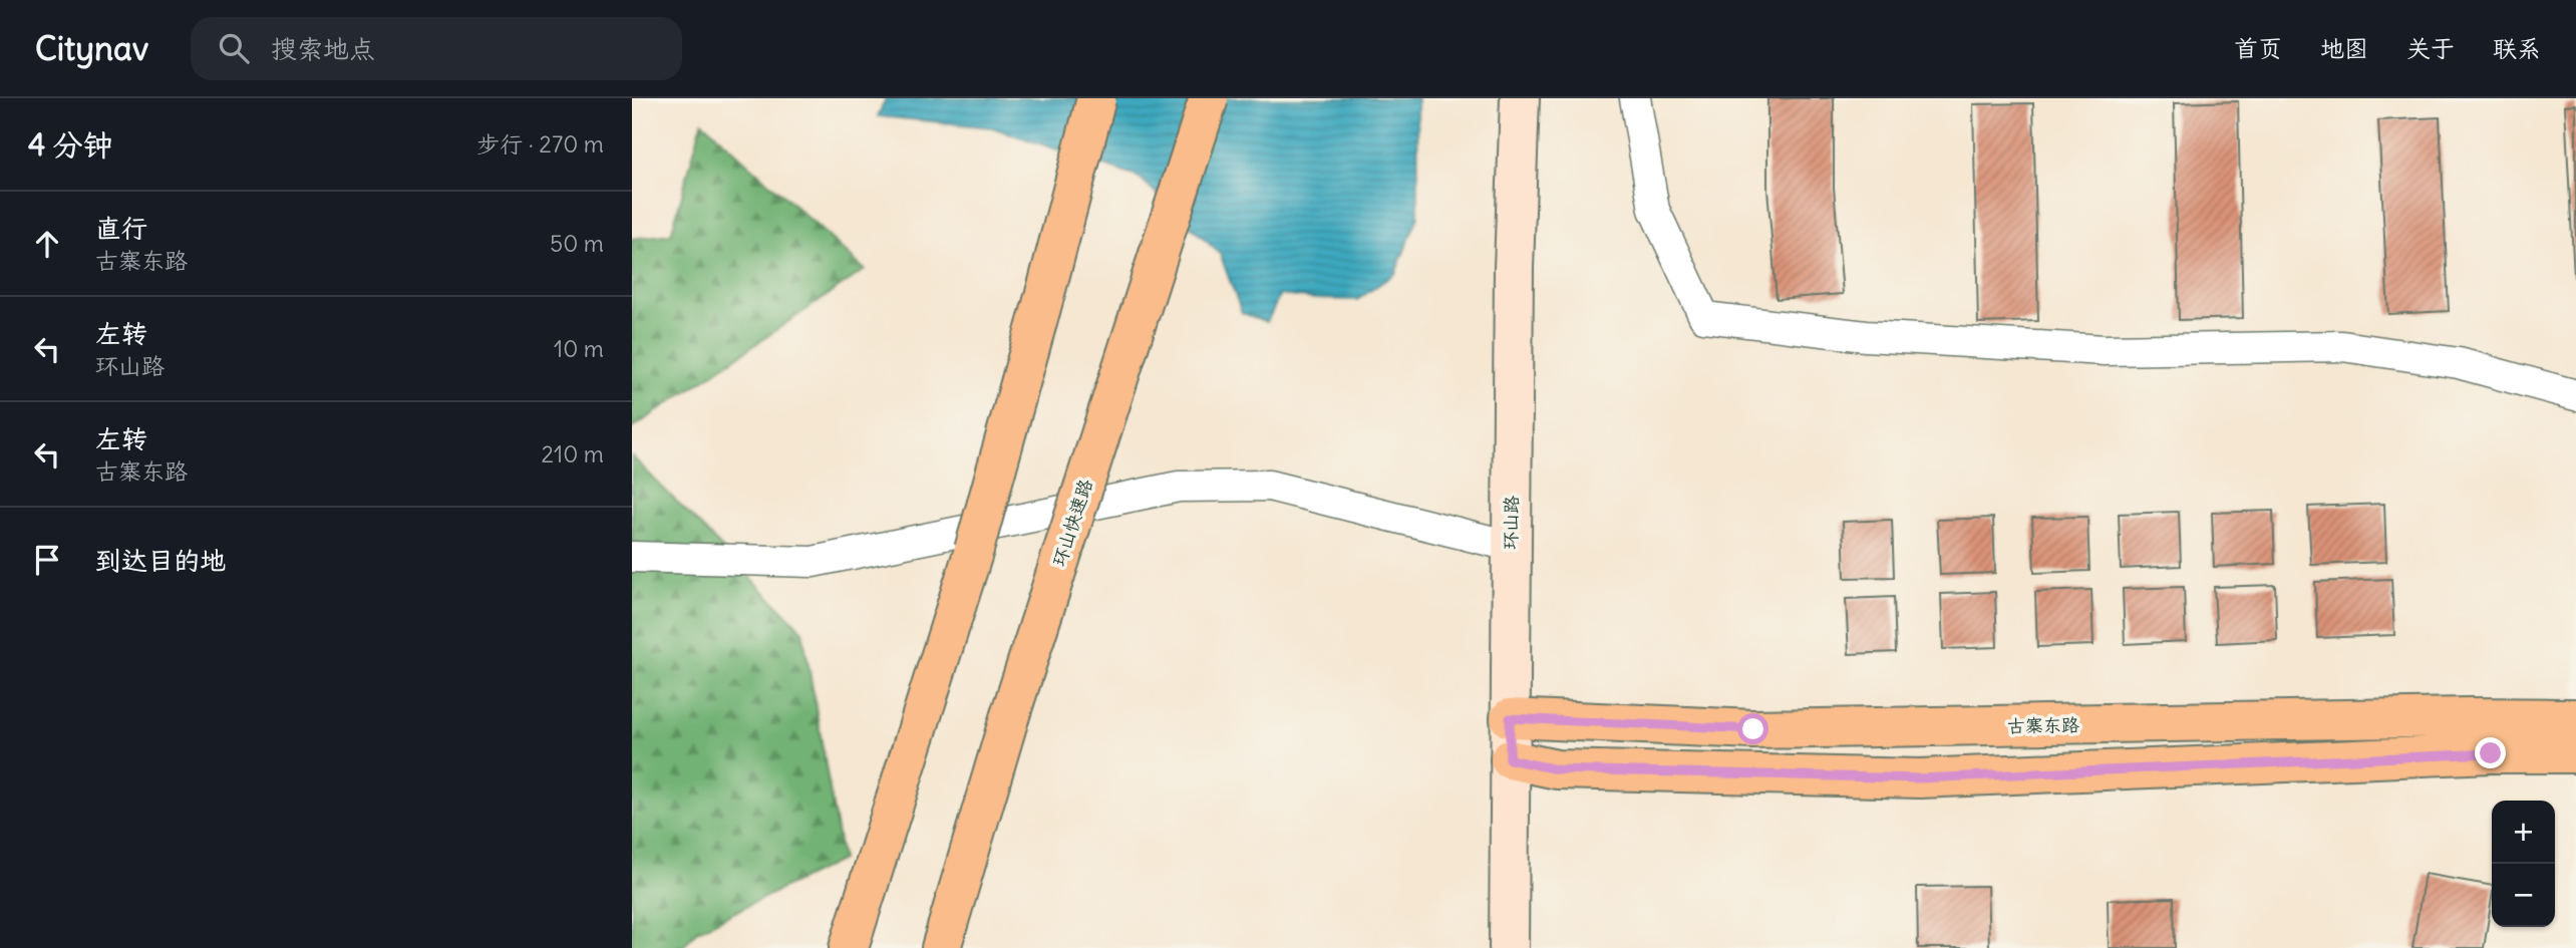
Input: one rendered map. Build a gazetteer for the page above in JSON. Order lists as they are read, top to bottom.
{
  "streets": {
    "main road": ["环山快速路", "环山路", "古寨东路"]
  },
  "crossings": [
    ["环山路", "古寨东路"]
  ],
  "page": {
    "header": "Citynav",
    "search": "搜索地点",
    "nav": [
      "首页",
      "地图",
      "关于",
      "联系"
    ],
    "heading": ["4 分钟", "步行 · 270 m"],
    "list": [
      ["直行", "古寨东路", "50 m"],
      ["左转", "环山路", "10 m"],
      ["左转", "古寨东路", "210 m"],
      "到达目的地"
    ],
    "map_buttons": ["+", "−"]
  }
}
